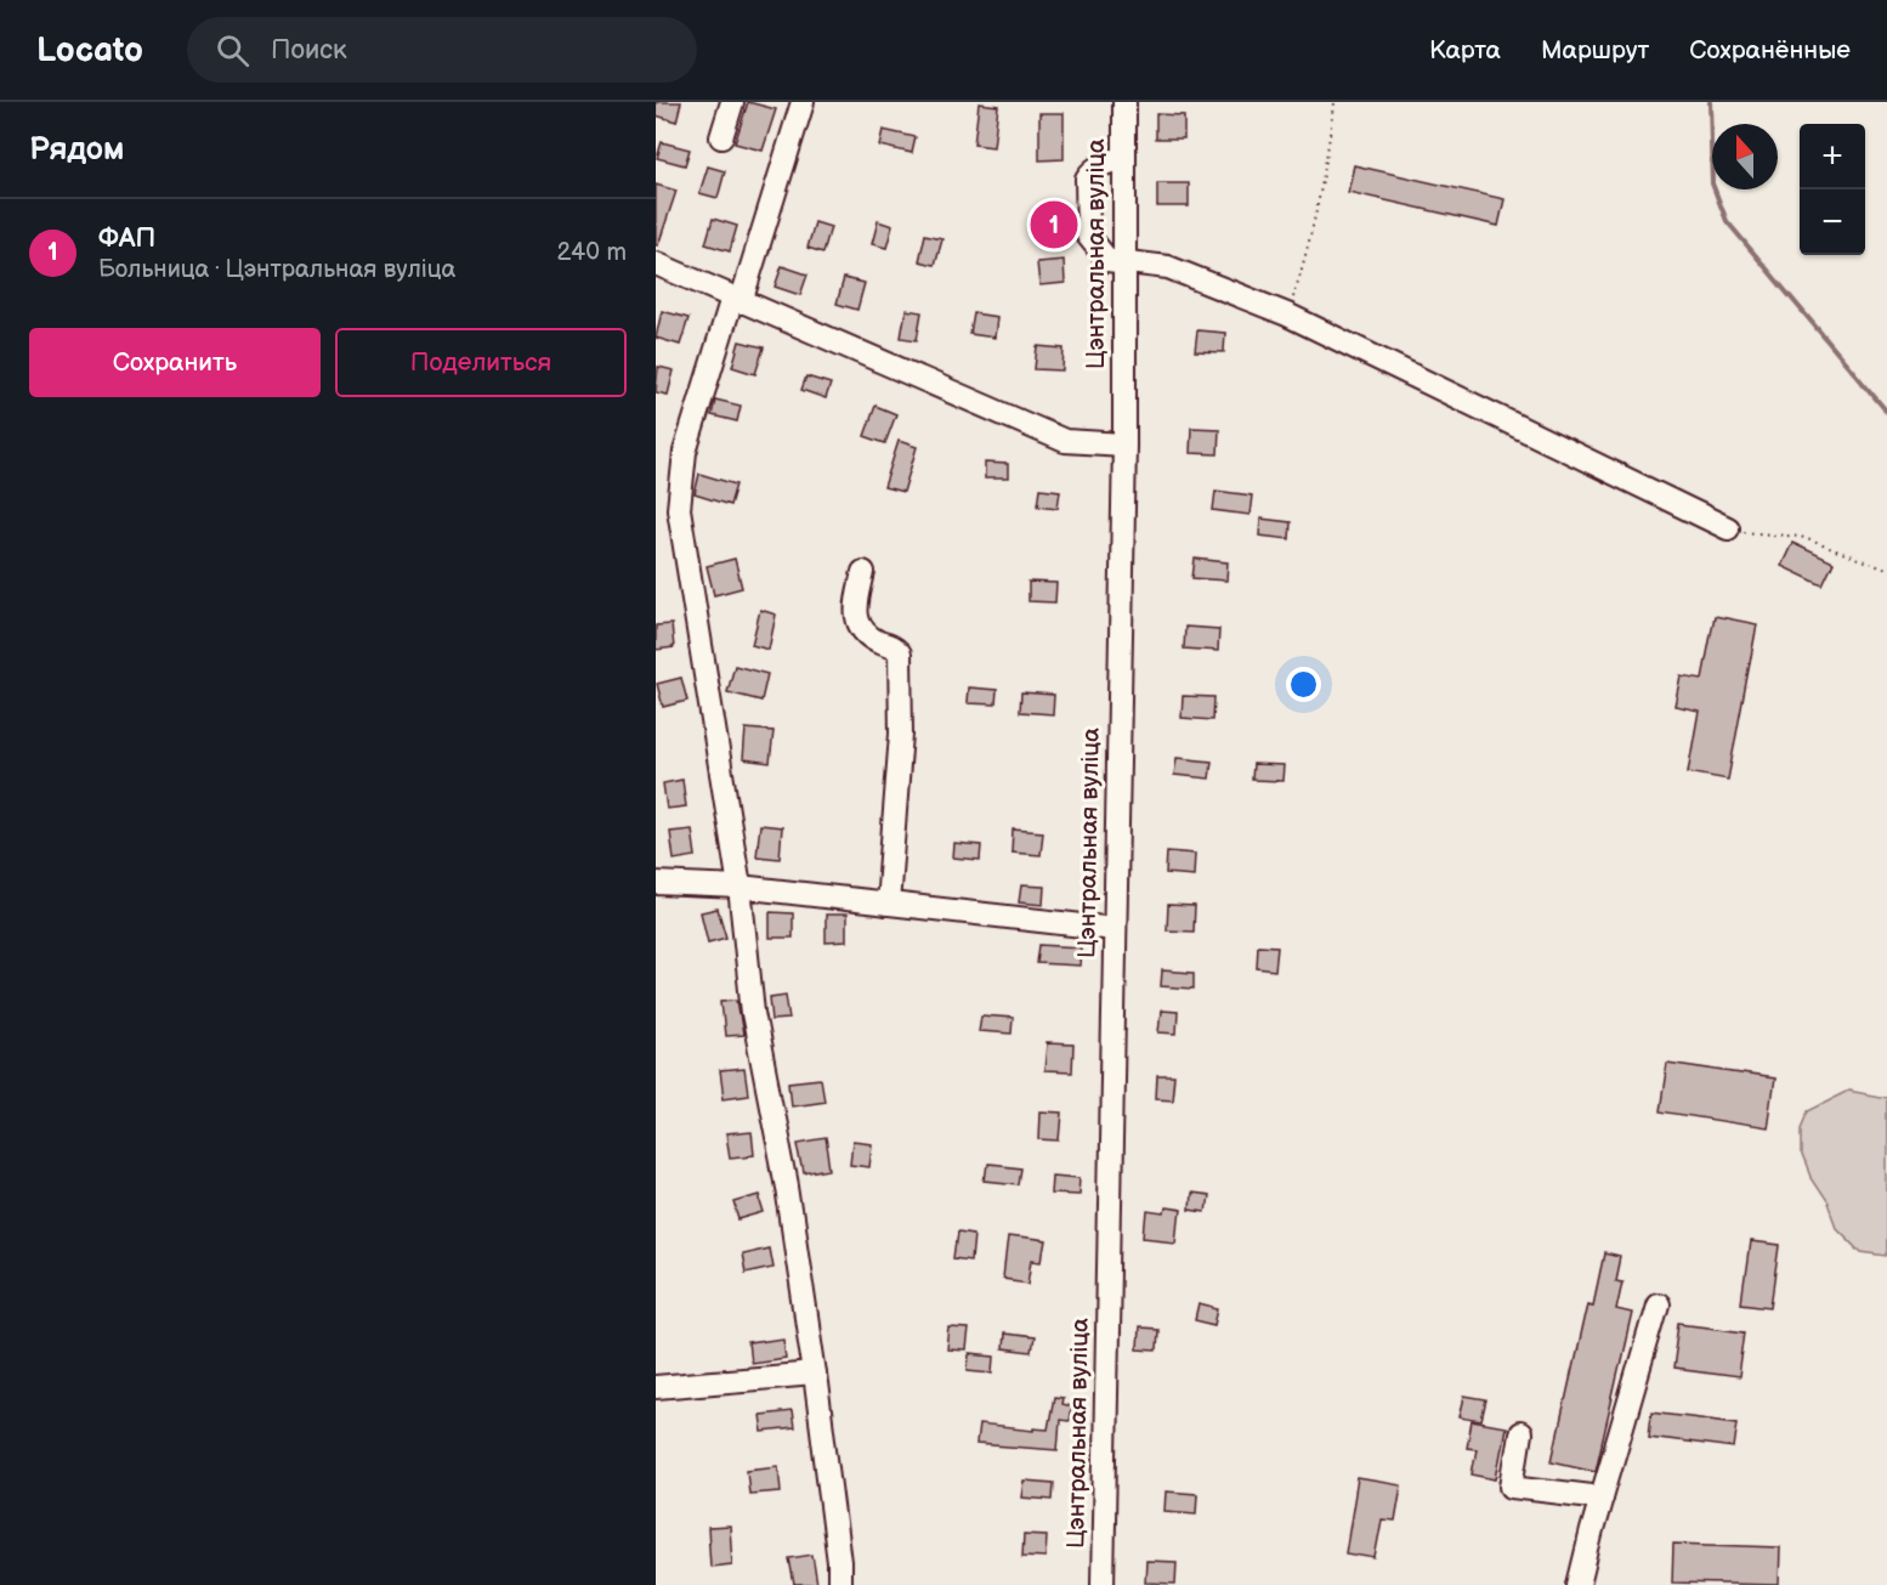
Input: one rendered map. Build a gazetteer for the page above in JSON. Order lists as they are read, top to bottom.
{
  "streets": {
    "street": ["Цэнтральная вуліца"]
  },
  "north": "top",
  "page": {
    "header": "Locato",
    "search": "Поиск",
    "nav": ["Карта", "Маршрут", "Сохранённые"],
    "heading": "Рядом",
    "map_buttons": ["+", "−"],
    "list": [
      {
        "mark": "1",
        "name": "ФАП",
        "note": "Больница · Цэнтральная вуліца",
        "value": "240 m"
      }
    ],
    "pins": "1",
    "buttons": ["Сохранить", "Поделиться"]
  }
}
